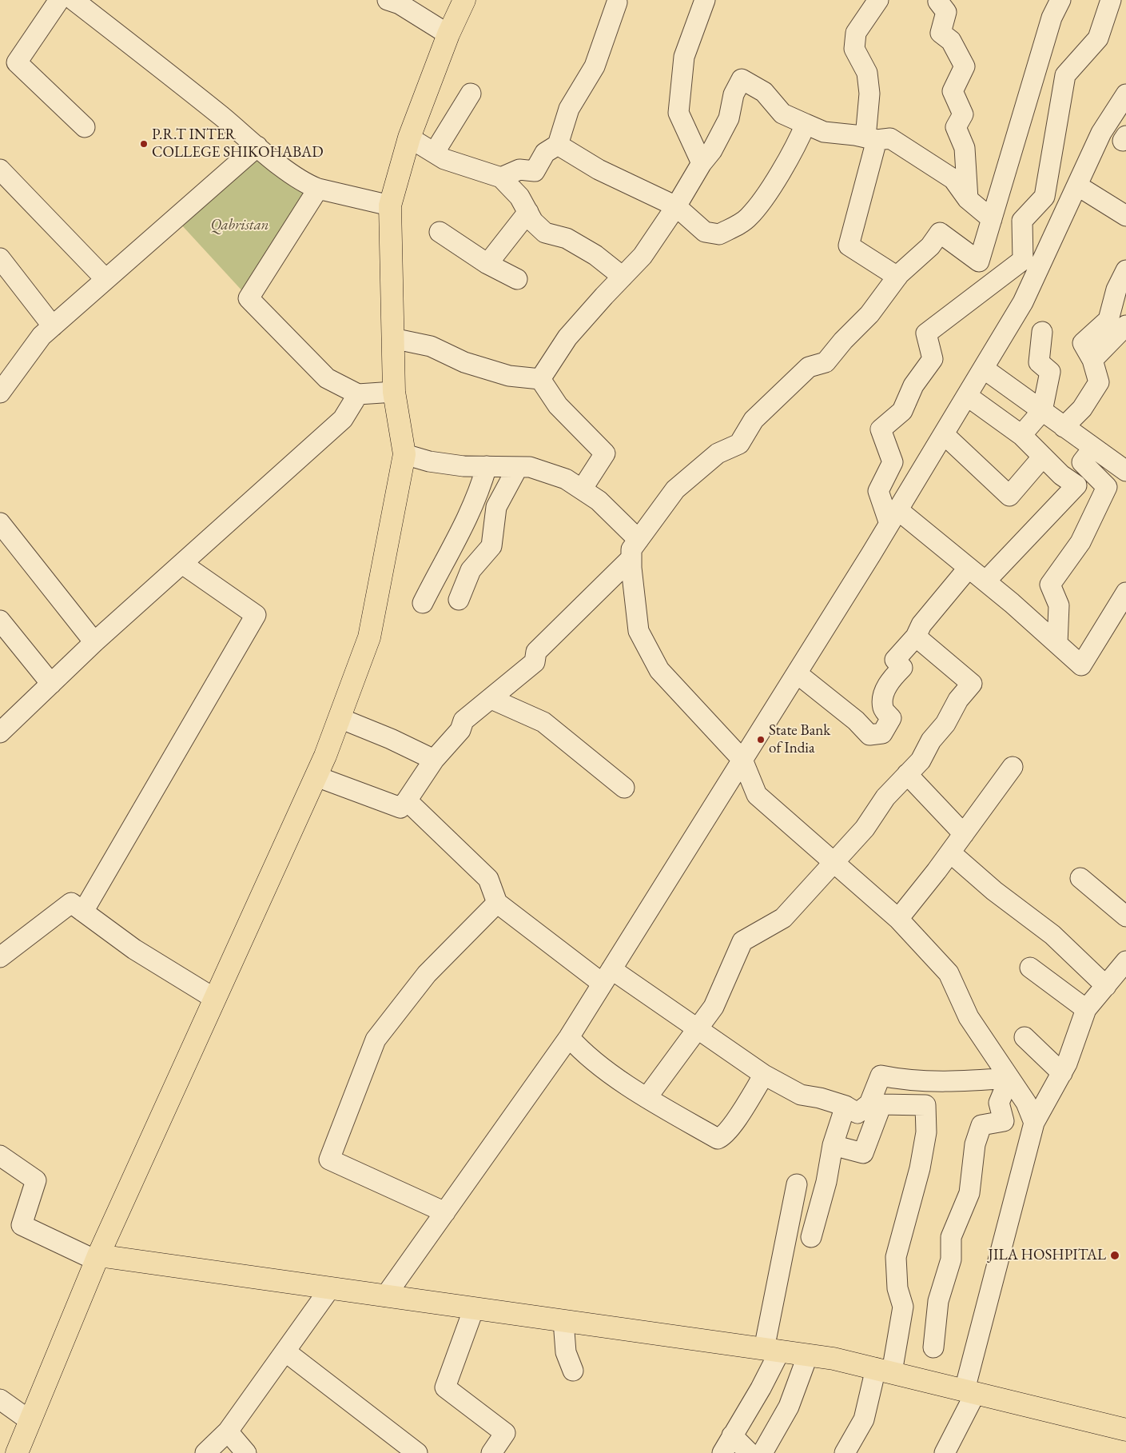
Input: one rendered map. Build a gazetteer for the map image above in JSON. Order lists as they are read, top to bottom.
{
  "parks": ["Qabristan"],
  "places": ["P.R.T INTER COLLEGE SHIKOHABAD", "State Bank of India", "JILA HOSHPITAL"]
}
